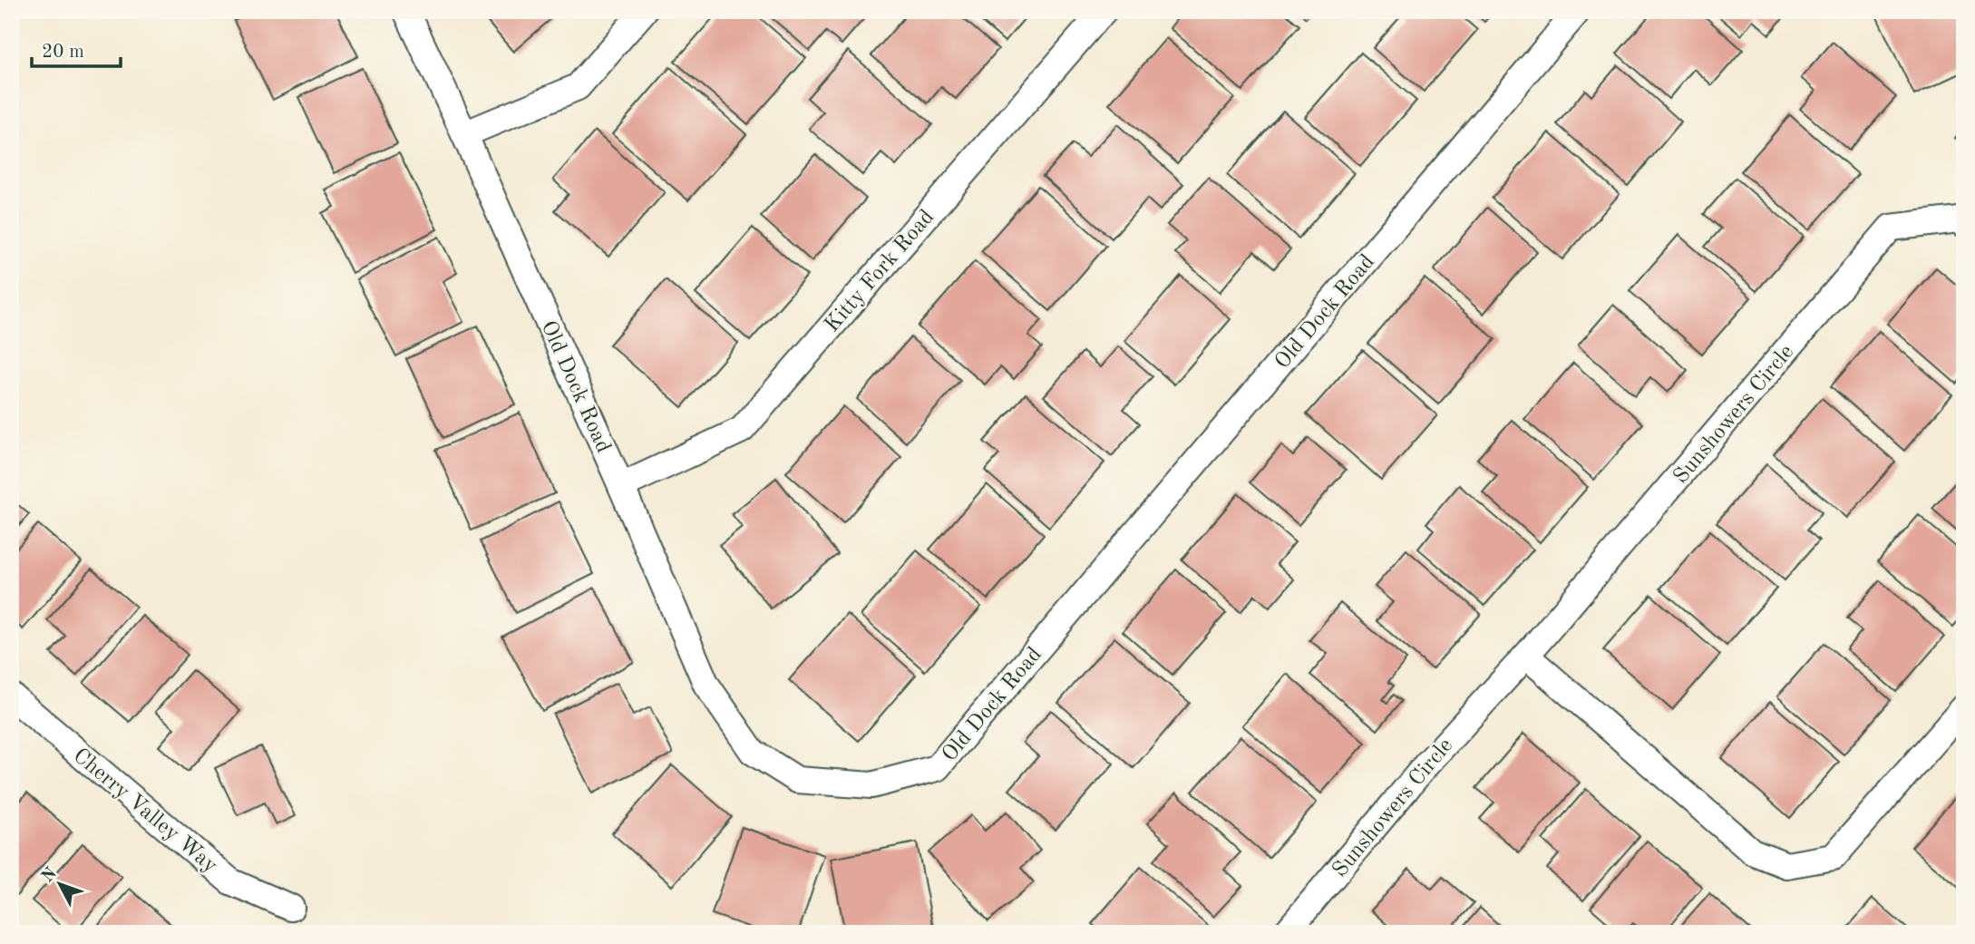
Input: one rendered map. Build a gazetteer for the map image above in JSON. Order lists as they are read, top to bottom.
{
  "streets": {
    "street": [
      "Kitty Fork Road",
      "Old Dock Road",
      "Sunshowers Circle",
      "Cherry Valley Way"
    ]
  },
  "crossings": [
    ["Kitty Fork Road", "Old Dock Road"]
  ],
  "scale_bar": "20 m",
  "north": "top left"
}
